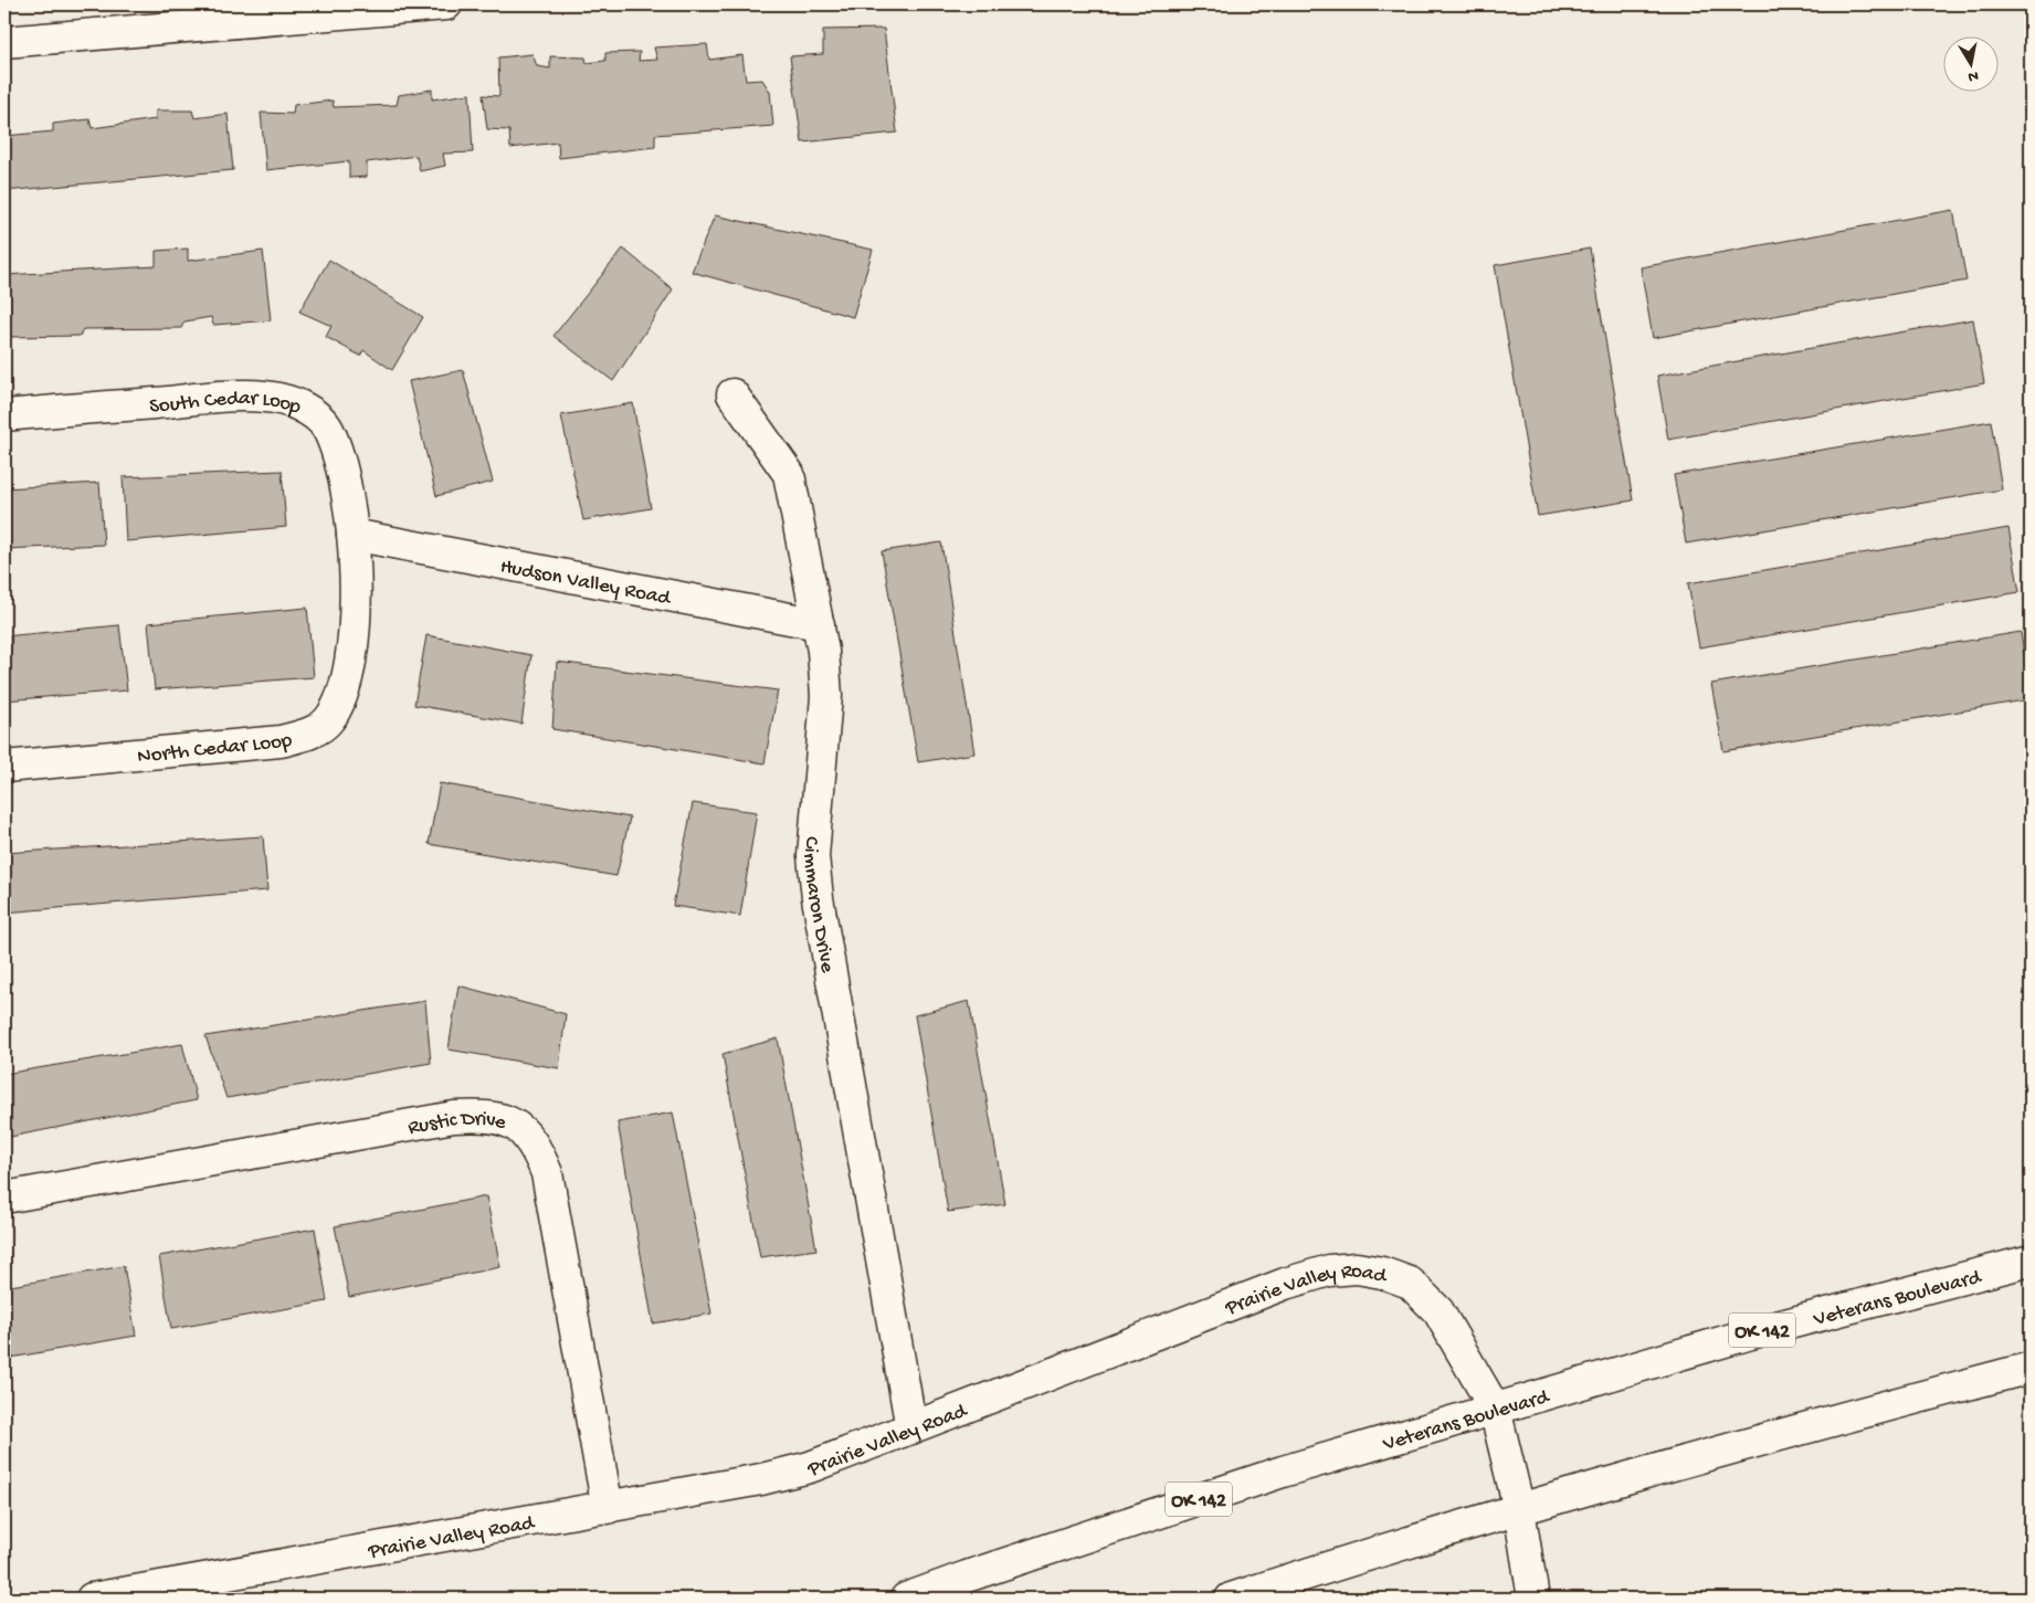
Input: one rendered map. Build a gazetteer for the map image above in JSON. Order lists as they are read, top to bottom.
{
  "streets": {
    "street": [
      "South Cedar Loop",
      "Hudson Valley Road",
      "North Cedar Loop",
      "Cimmaron Drive",
      "Rustic Drive",
      "Prairie Valley Road",
      "Veterans Boulevard",
      "OK 142"
    ]
  },
  "crossings": [
    ["South Cedar Loop", "Hudson Valley Road"],
    ["South Cedar Loop", "North Cedar Loop"],
    ["Hudson Valley Road", "North Cedar Loop"],
    ["Hudson Valley Road", "Cimmaron Drive"],
    ["Cimmaron Drive", "Prairie Valley Road"],
    ["Rustic Drive", "Prairie Valley Road"],
    ["Prairie Valley Road", "Veterans Boulevard"]
  ],
  "north": "bottom"
}
